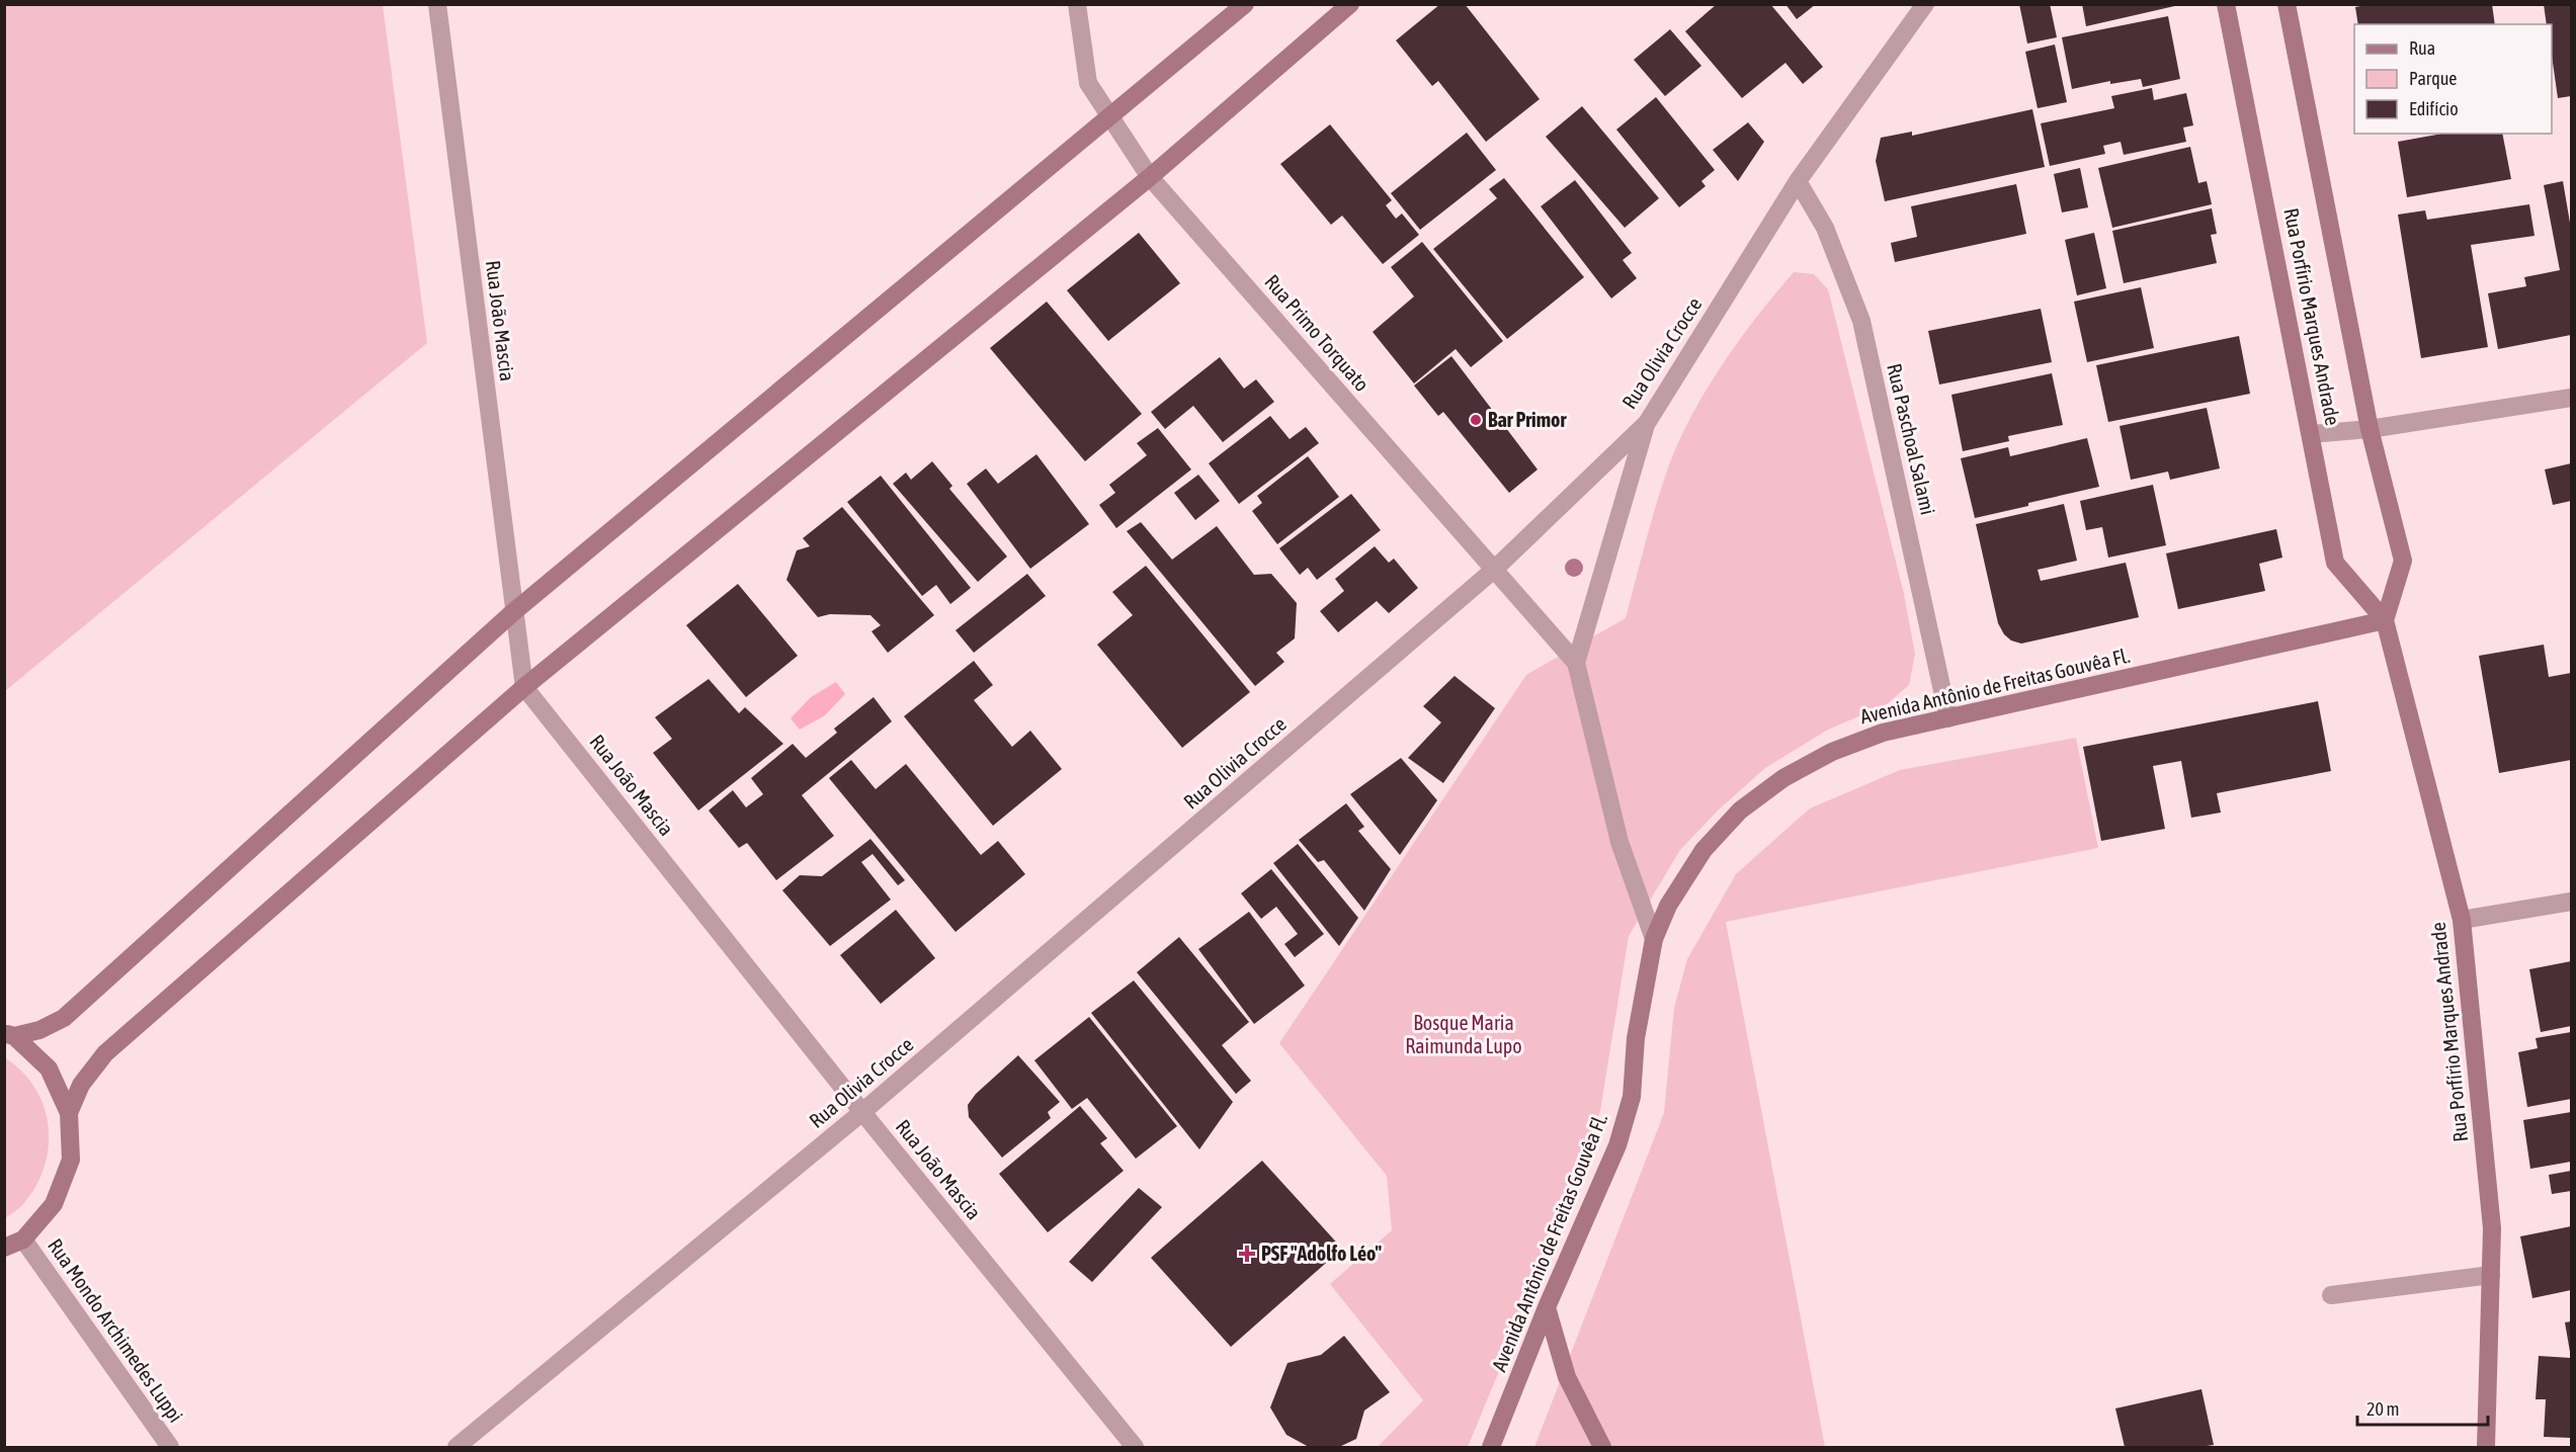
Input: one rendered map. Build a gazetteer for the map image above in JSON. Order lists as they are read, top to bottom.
{
  "streets": {
    "street": [
      "Rua Porfírio Marques Andrade",
      "Rua João Mascia",
      "Rua Primo Torquato",
      "Rua Olivia Crocce",
      "Rua Paschoal Salami",
      "Avenida Antônio de Freitas Gouvêa Fl.",
      "Rua Mondo Archimedes Luppi"
    ]
  },
  "crossings": [
    ["Rua Porfírio Marques Andrade", "Avenida Antônio de Freitas Gouvêa Fl."],
    ["Rua João Mascia", "Rua Olivia Crocce"],
    ["Rua Primo Torquato", "Rua Olivia Crocce"],
    ["Rua Olivia Crocce", "Rua Paschoal Salami"],
    ["Rua Paschoal Salami", "Avenida Antônio de Freitas Gouvêa Fl."]
  ],
  "parks": ["Bosque Maria Raimunda Lupo"],
  "places": {
    "other": ["Bar Primor"],
    "health": ["PSF \"Adolfo Léo\""]
  },
  "legend": ["Rua", "Parque", "Edifício"],
  "scale_bar": "20 m"
}
